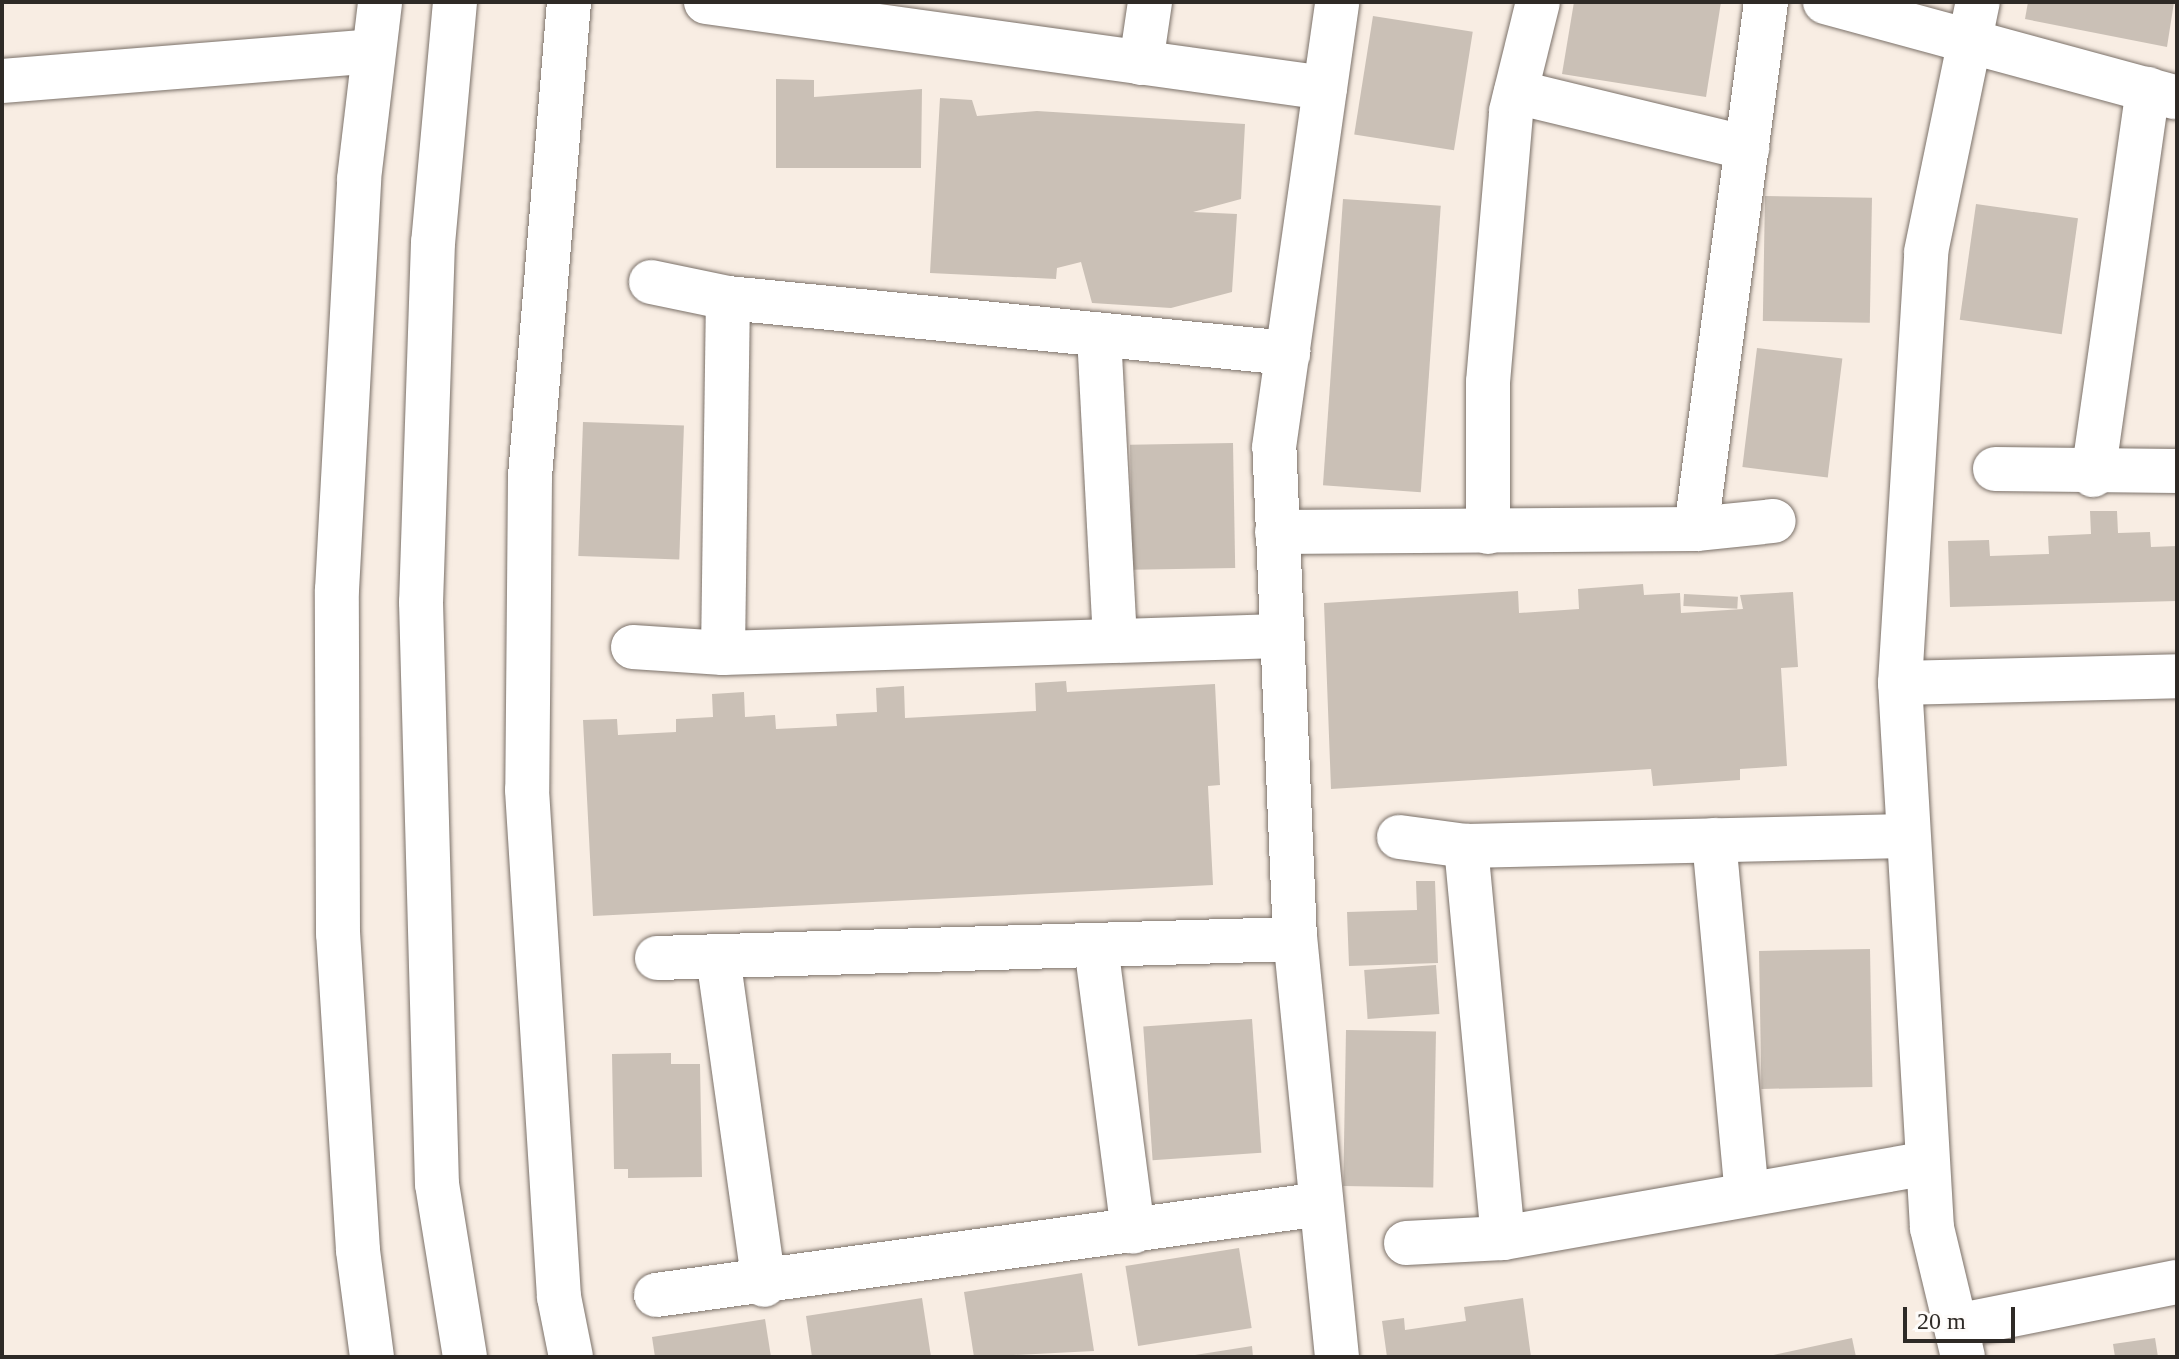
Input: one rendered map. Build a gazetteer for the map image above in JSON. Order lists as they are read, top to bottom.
{
  "scale_bar": "20 m"
}
